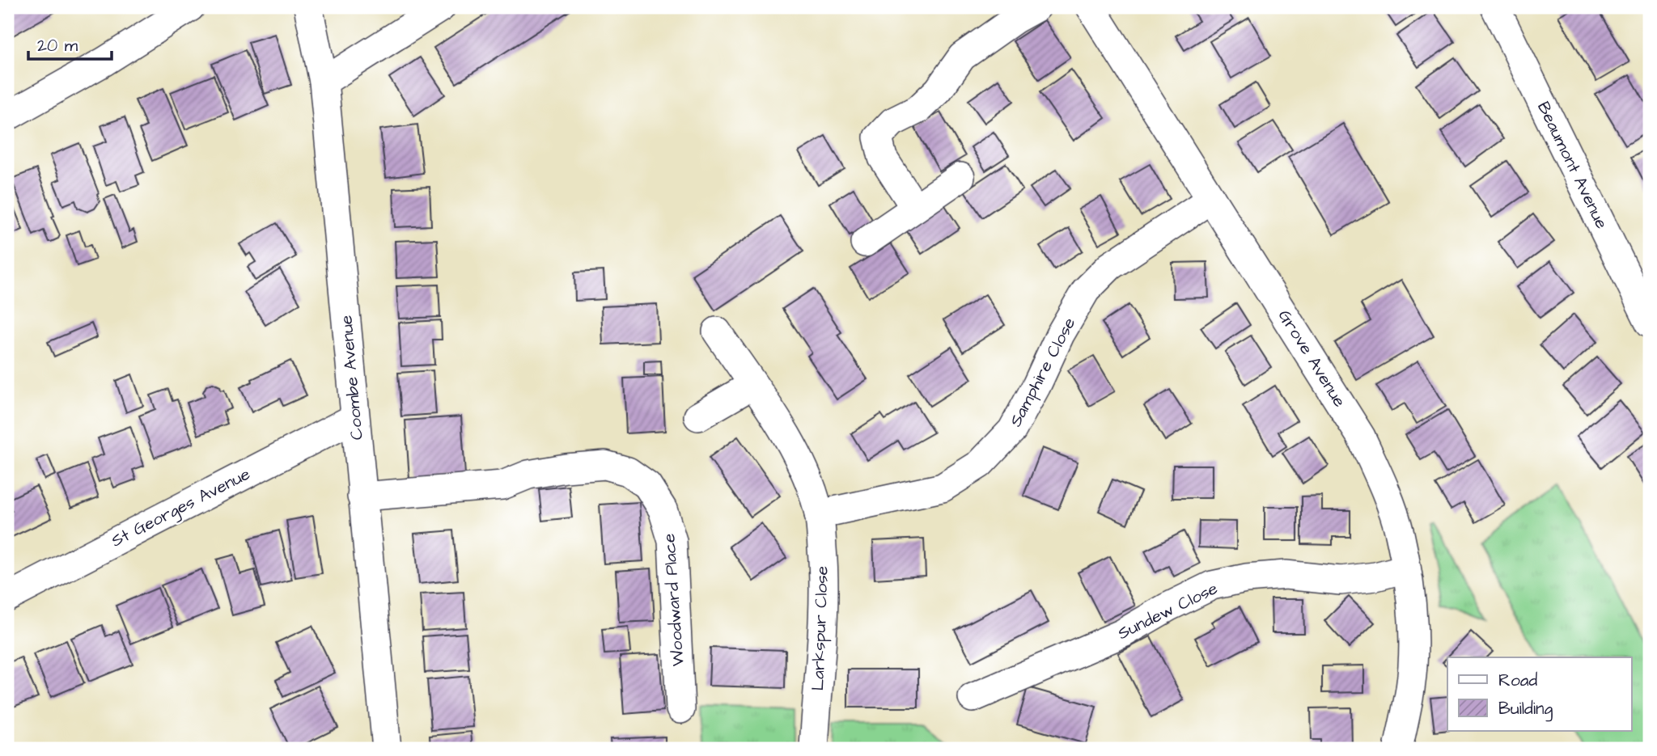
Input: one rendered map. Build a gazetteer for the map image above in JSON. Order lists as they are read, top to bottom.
{
  "streets": {
    "street": [
      "Beaumont Avenue",
      "Grove Avenue",
      "Samphire Close",
      "Coombe Avenue",
      "St Georges Avenue",
      "Woodward Place",
      "Sundew Close",
      "Larkspur Close"
    ]
  },
  "crossings": [
    ["Grove Avenue", "Samphire Close"],
    ["Grove Avenue", "Sundew Close"],
    ["Samphire Close", "Larkspur Close"],
    ["Coombe Avenue", "St Georges Avenue"],
    ["Coombe Avenue", "Woodward Place"]
  ],
  "legend": ["Road", "Building"],
  "scale_bar": "20 m"
}
